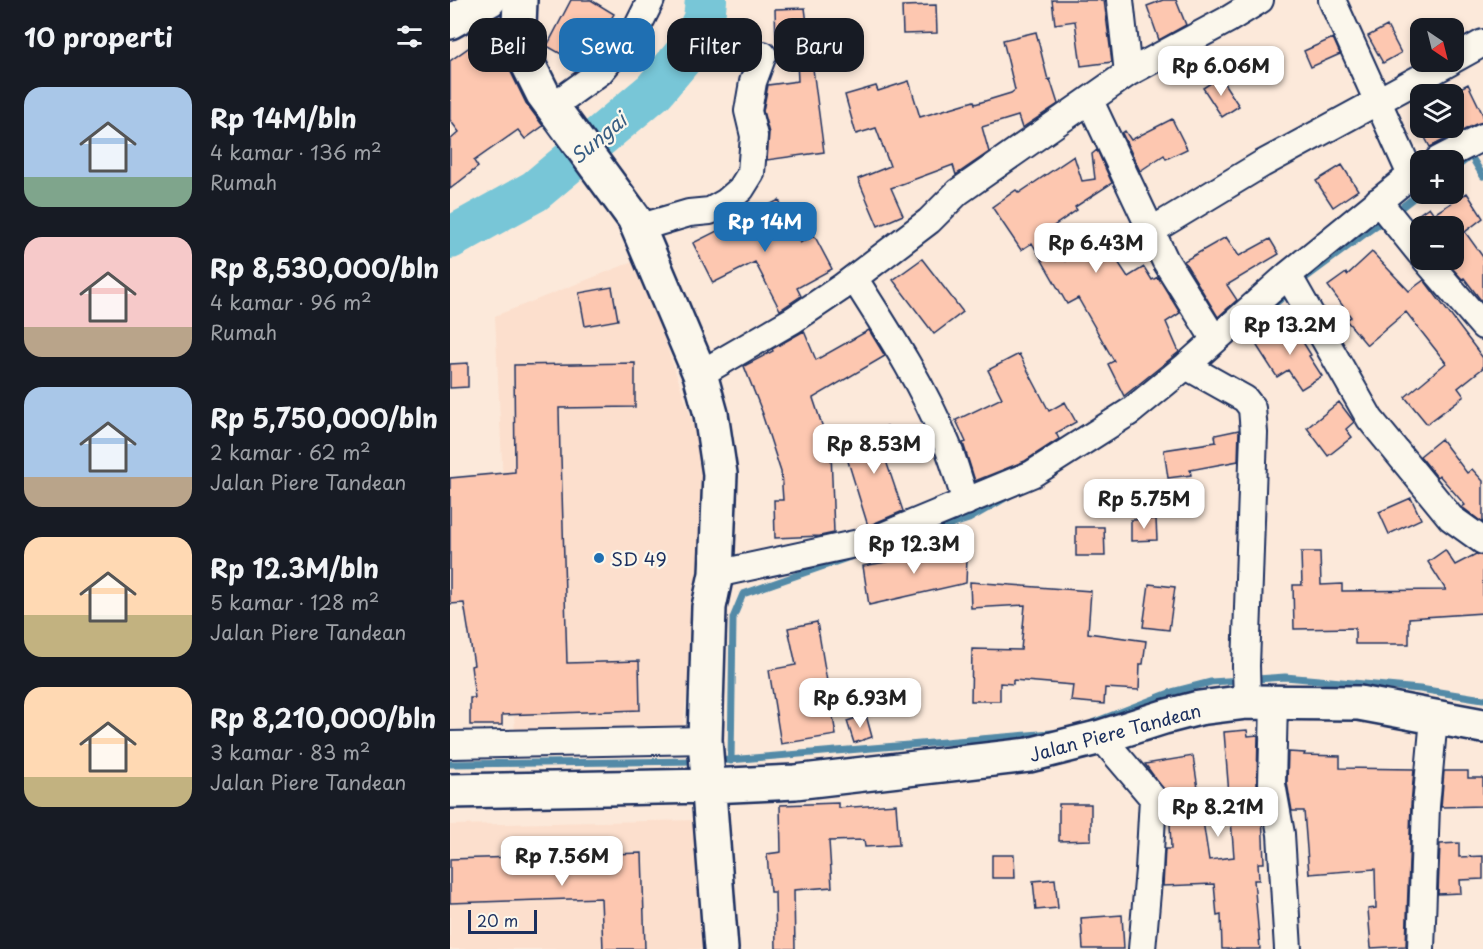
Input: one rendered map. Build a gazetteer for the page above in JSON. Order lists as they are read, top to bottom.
{
  "streets": {
    "main road": ["Jalan Piere Tandean"]
  },
  "water": ["Sungai"],
  "places": ["SD 49"],
  "scale_bar": "20 m",
  "north": "bottom right",
  "page": {
    "heading": "10 properti",
    "map_buttons": ["+", "−"],
    "chip": [
      "Beli",
      "Sewa",
      "Filter",
      "Baru"
    ],
    "price": [
      "Rp 6.06M",
      "Rp 14M",
      "Rp 6.43M",
      "Rp 13.2M",
      "Rp 8.53M",
      "Rp 5.75M",
      "Rp 12.3M",
      "Rp 6.93M",
      "Rp 8.21M",
      "Rp 7.56M"
    ],
    "list": [
      {
        "name": "Rp 14M/bln",
        "note": "4 kamar · 136 m² · Rumah"
      },
      {
        "name": "Rp 8,530,000/bln",
        "note": "4 kamar · 96 m² · Rumah"
      },
      {
        "name": "Rp 5,750,000/bln",
        "note": "2 kamar · 62 m² · Jalan Piere Tandean"
      },
      {
        "name": "Rp 12.3M/bln",
        "note": "5 kamar · 128 m² · Jalan Piere Tandean"
      },
      {
        "name": "Rp 8,210,000/bln",
        "note": "3 kamar · 83 m² · Jalan Piere Tandean"
      }
    ],
    "scale": "20 m"
  }
}
